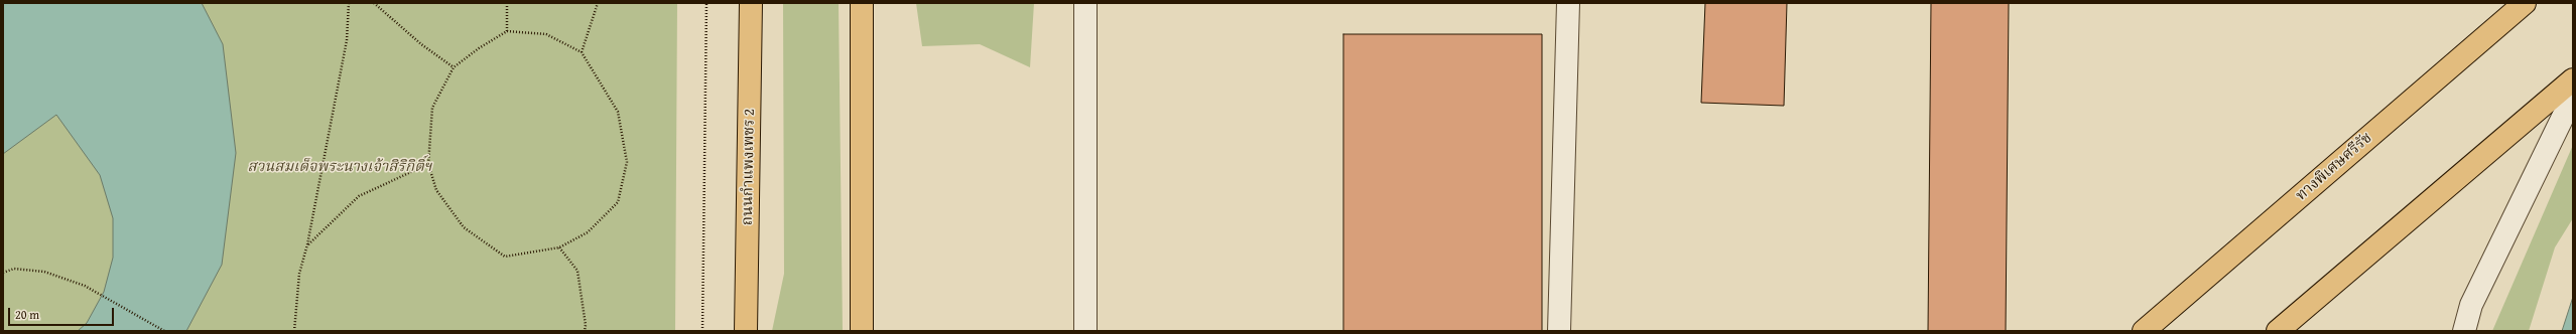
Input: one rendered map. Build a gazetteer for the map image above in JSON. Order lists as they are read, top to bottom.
{
  "streets": {
    "main road": ["ถนนกำแพงเพชร 2", "ทางพิเศษศรีรัช"]
  },
  "parks": ["สวนสมเด็จพระนางเจ้าสิริกิติ์ฯ"],
  "scale_bar": "20 m"
}
